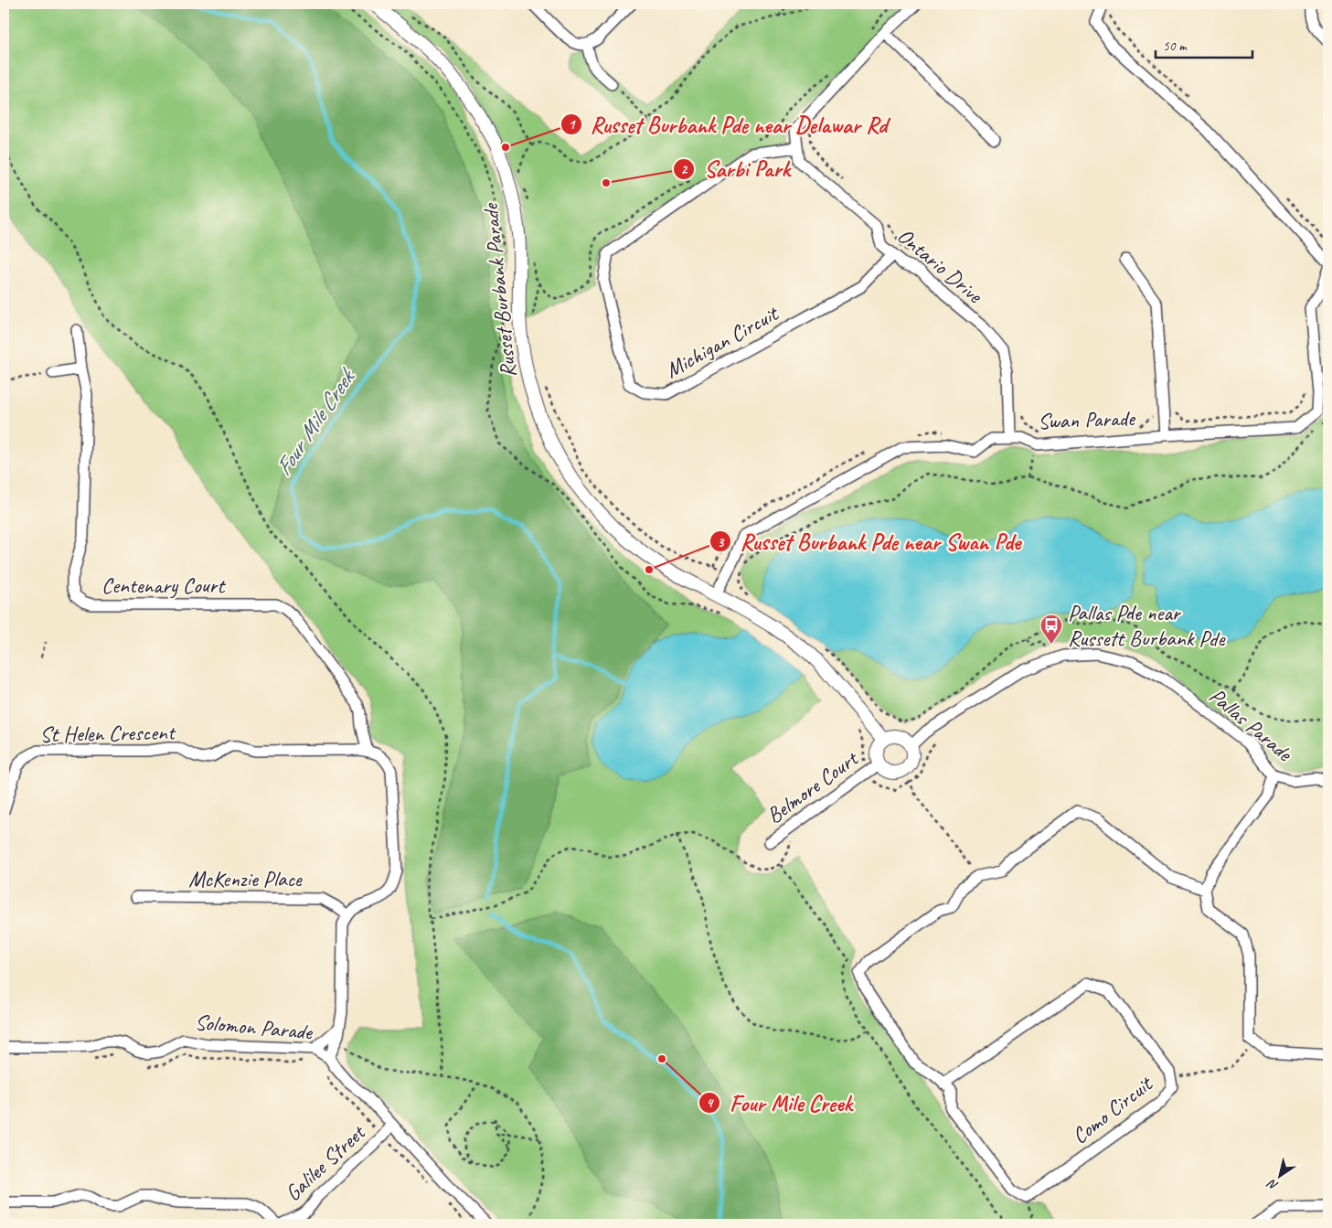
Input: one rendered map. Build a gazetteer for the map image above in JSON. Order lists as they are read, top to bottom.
{
  "streets": {
    "street": [
      "Ontario Drive",
      "Russet Burbank Parade",
      "Michigan Circuit",
      "Swan Parade",
      "Centenary Court",
      "Pallas Parade",
      "St Helen Crescent",
      "Belmore Court",
      "McKenzie Place",
      "Solomon Parade",
      "Como Circuit",
      "Galilee Street"
    ]
  },
  "crossings": [
    ["Ontario Drive", "Michigan Circuit"],
    ["Ontario Drive", "Swan Parade"],
    ["Russet Burbank Parade", "Swan Parade"],
    ["Russet Burbank Parade", "Pallas Parade"],
    ["Russet Burbank Parade", "Belmore Court"],
    ["Centenary Court", "St Helen Crescent"],
    ["Pallas Parade", "Belmore Court"],
    ["St Helen Crescent", "McKenzie Place"],
    ["Solomon Parade", "Galilee Street"]
  ],
  "water": ["Four Mile Creek"],
  "places": {
    "other": [
      "Russet Burbank Pde near Delawar Rd",
      "Sarbi Park",
      "Russet Burbank Pde near Swan Pde",
      "Four Mile Creek"
    ],
    "bus stop": ["Pallas Pde near Russett Burbank Pde"]
  },
  "scale_bar": "50 m",
  "north": "bottom left"
}
